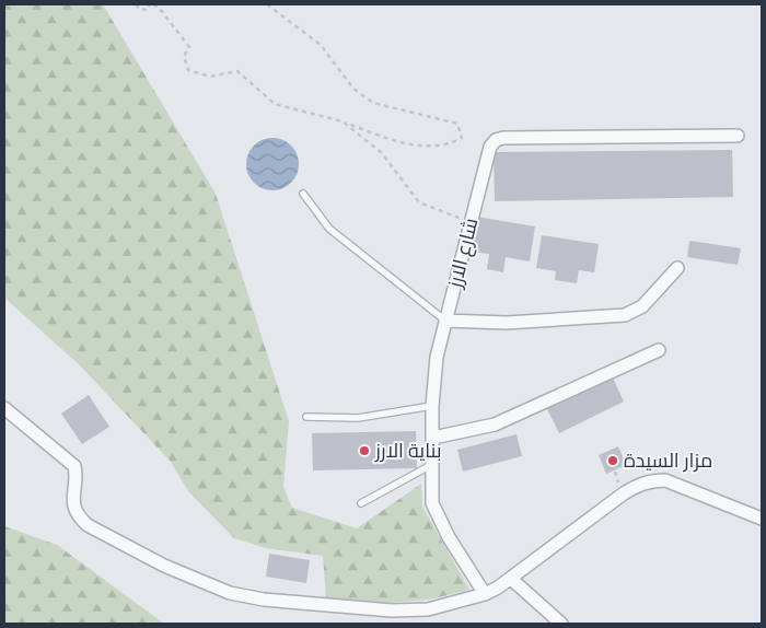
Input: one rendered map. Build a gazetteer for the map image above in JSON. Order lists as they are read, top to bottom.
{
  "streets": {
    "street": ["شارع الارز"]
  },
  "places": ["بناية الارز", "مزار السيدة"]
}
